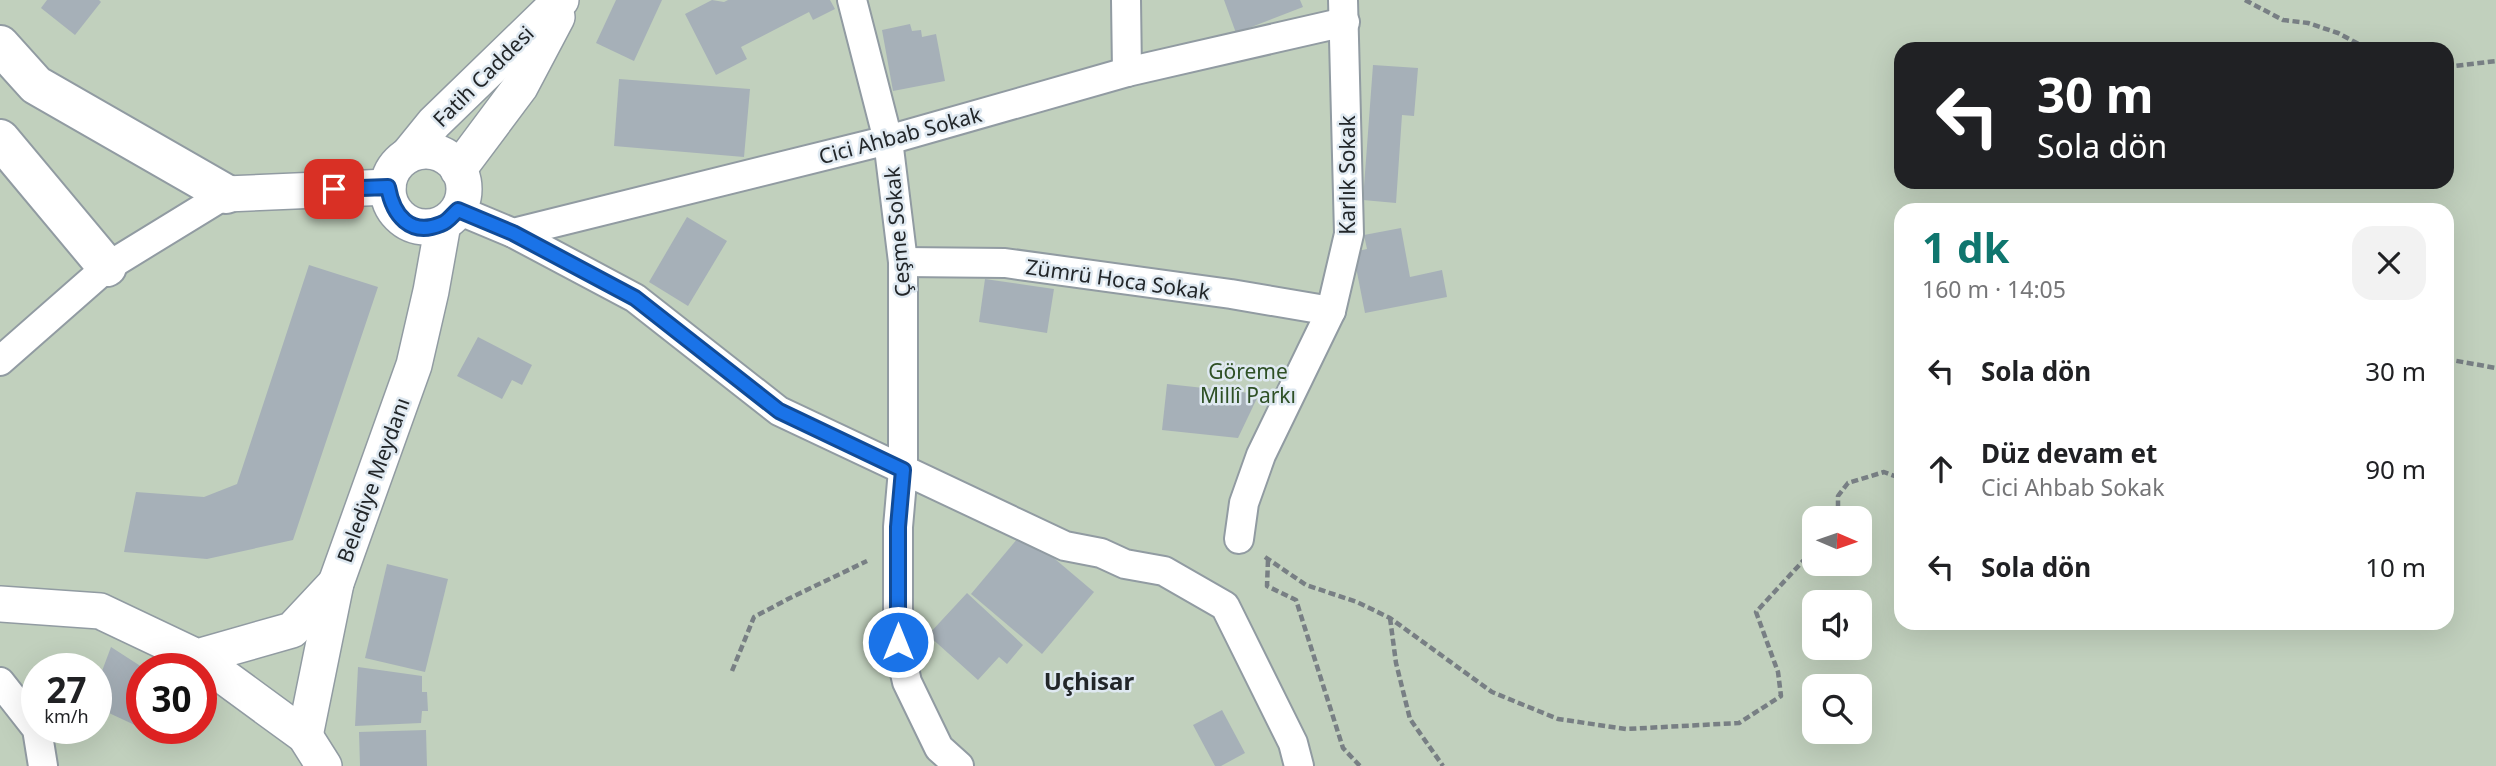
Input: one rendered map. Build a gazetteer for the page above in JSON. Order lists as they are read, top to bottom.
{
  "streets": {
    "street": [
      "Fatih Caddesi",
      "Cici Ahbab Sokak",
      "Karlık Sokak",
      "Çeşme Sokak",
      "Zümrü Hoca Sokak",
      "Belediye Meydanı"
    ]
  },
  "crossings": [
    ["Fatih Caddesi", "Belediye Meydanı"],
    ["Cici Ahbab Sokak", "Karlık Sokak"],
    ["Cici Ahbab Sokak", "Çeşme Sokak"],
    ["Karlık Sokak", "Zümrü Hoca Sokak"],
    ["Çeşme Sokak", "Zümrü Hoca Sokak"]
  ],
  "districts": ["Uçhisar"],
  "parks": ["Göreme Millî Parkı"],
  "north": "right",
  "page": {
    "turn": ["30 m", "Sola dön"],
    "heading": ["1 dk", "160 m · 14:05"],
    "list": [
      {
        "name": "Sola dön",
        "value": "30 m"
      },
      {
        "name": "Düz devam et",
        "note": "Cici Ahbab Sokak",
        "value": "90 m"
      },
      {
        "name": "Sola dön",
        "value": "10 m"
      }
    ],
    "speed": "27 km/h",
    "limit": "30"
  }
}
